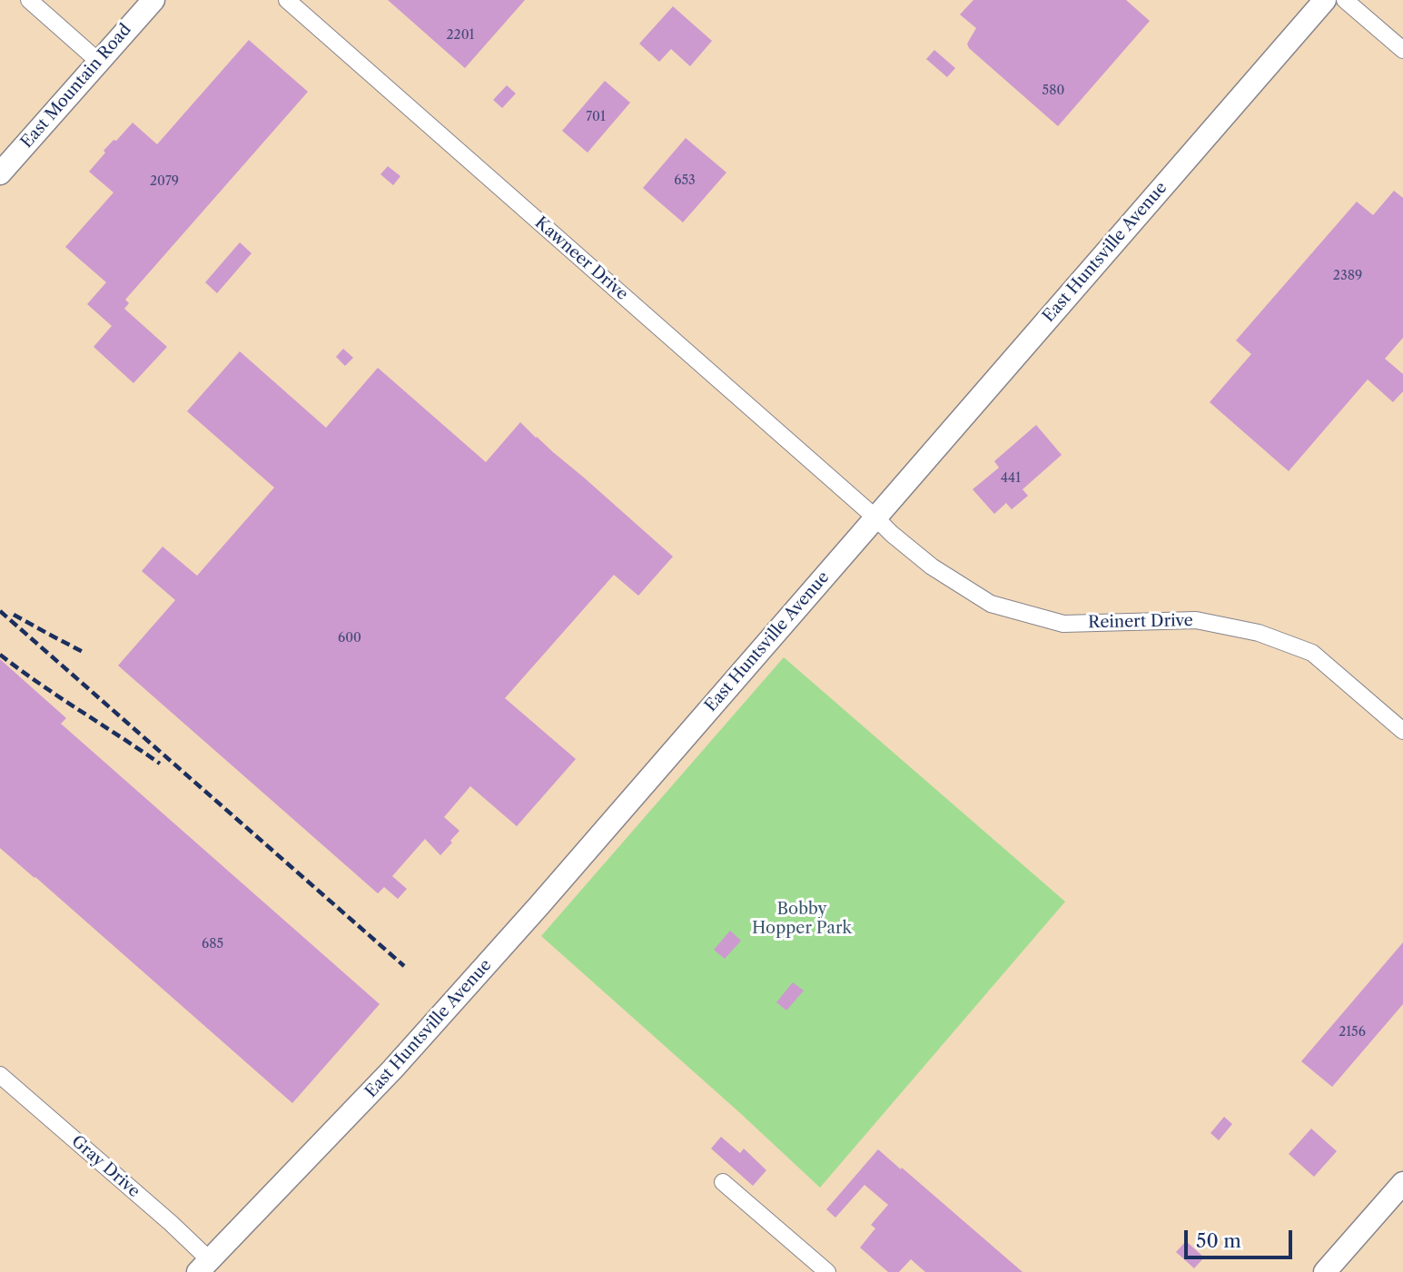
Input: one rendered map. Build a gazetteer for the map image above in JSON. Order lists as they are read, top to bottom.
{
  "streets": {
    "main road": ["East Mountain Road", "East Huntsville Avenue"],
    "street": ["Kawneer Drive", "Reinert Drive", "Gray Drive"]
  },
  "crossings": [
    ["East Huntsville Avenue", "Kawneer Drive"],
    ["East Huntsville Avenue", "Reinert Drive"],
    ["East Huntsville Avenue", "Gray Drive"],
    ["Kawneer Drive", "Reinert Drive"]
  ],
  "parks": ["Bobby Hopper Park"],
  "house_numbers": [
    "2201",
    "580",
    "701",
    "653",
    "2079",
    "2389",
    "441",
    "600",
    "685",
    "2156"
  ],
  "scale_bar": "50 m"
}
